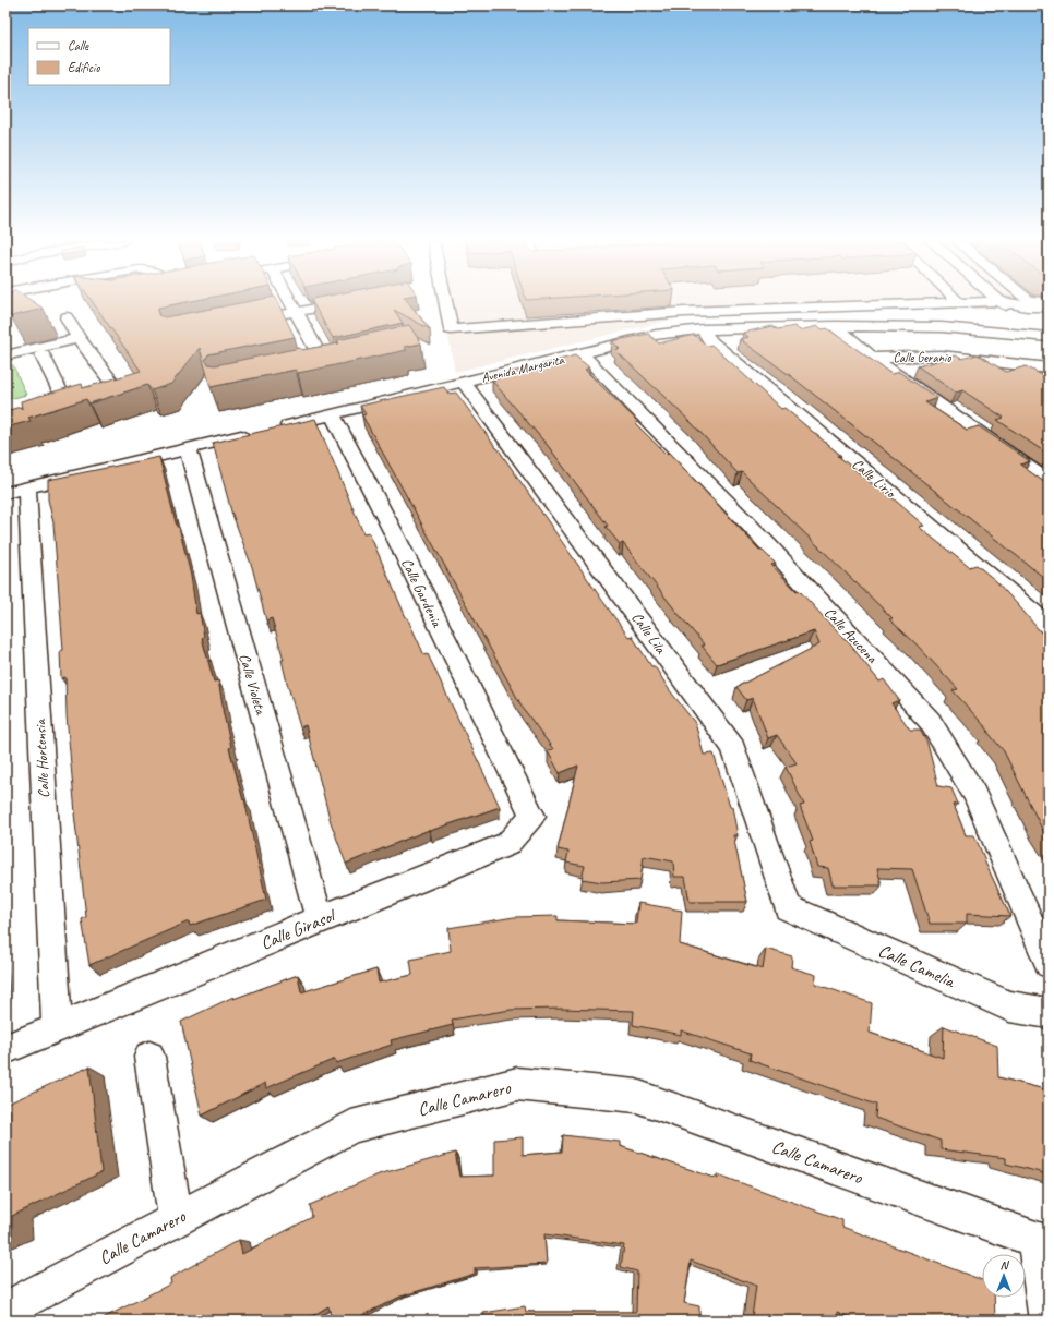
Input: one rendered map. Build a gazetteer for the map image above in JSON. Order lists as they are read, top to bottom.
{
  "streets": {
    "street": [
      "Calle Geranio",
      "Avenida Margarita",
      "Calle Lirio",
      "Calle Gardenia",
      "Calle Lila",
      "Calle Azucena",
      "Calle Violeta",
      "Calle Hortensia",
      "Calle Girasol",
      "Calle Camelia",
      "Calle Camarero"
    ]
  },
  "crossings": [
    ["Avenida Margarita", "Calle Lirio"],
    ["Avenida Margarita", "Calle Gardenia"],
    ["Avenida Margarita", "Calle Lila"],
    ["Avenida Margarita", "Calle Azucena"],
    ["Calle Gardenia", "Calle Girasol"],
    ["Calle Lila", "Calle Camelia"],
    ["Calle Violeta", "Calle Girasol"],
    ["Calle Hortensia", "Calle Girasol"]
  ],
  "legend": ["Calle", "Edificio"],
  "north": "top"
}
